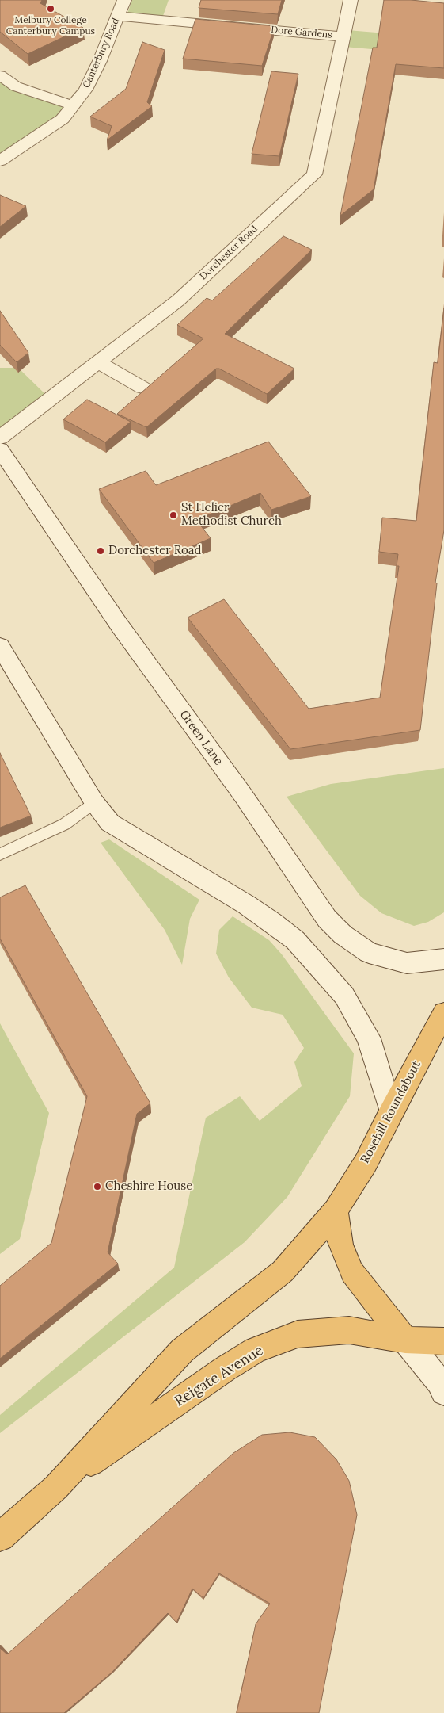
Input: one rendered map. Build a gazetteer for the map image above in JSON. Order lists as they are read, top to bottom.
{
  "streets": {
    "highway": ["Rosehill Roundabout", "Reigate Avenue"],
    "street": [
      "Dore Gardens",
      "Canterbury Road",
      "Dorchester Road",
      "Green Lane"
    ]
  },
  "crossings": [
    ["Dore Gardens", "Canterbury Road"],
    ["Dore Gardens", "Dorchester Road"],
    ["Rosehill Roundabout", "Reigate Avenue"]
  ],
  "places": [
    "Melbury College Canterbury Campus",
    "St Helier Methodist Church",
    "Dorchester Road",
    "Cheshire House"
  ]
}
